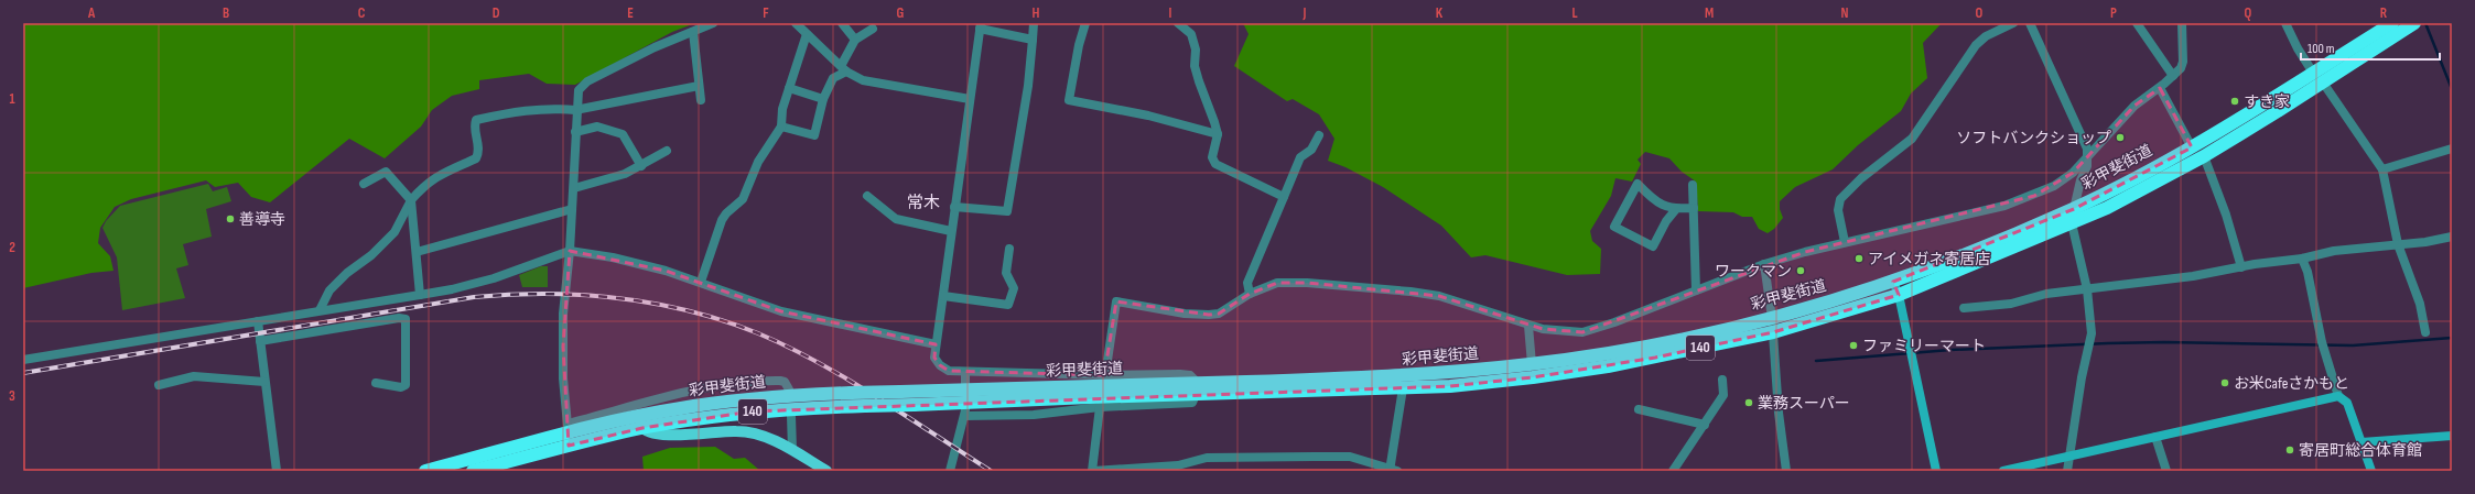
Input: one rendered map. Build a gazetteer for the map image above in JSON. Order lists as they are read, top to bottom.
{
  "streets": {
    "highway": ["彩甲斐街道", "140"]
  },
  "districts": ["常木"],
  "places": [
    "すき家",
    "ソフトバンクショップ",
    "善導寺",
    "アイメガネ寄居店",
    "ワークマン",
    "ファミリーマート",
    "お米Cafeさかもと",
    "業務スーパー",
    "寄居町総合体育館"
  ],
  "scale_bar": "100 m",
  "grid": {
    "columns": [
      "A",
      "B",
      "C",
      "D",
      "E",
      "F",
      "G",
      "H",
      "I",
      "J",
      "K",
      "L",
      "M",
      "N",
      "O",
      "P",
      "Q",
      "R"
    ],
    "rows": ["1", "2", "3"]
  }
}
